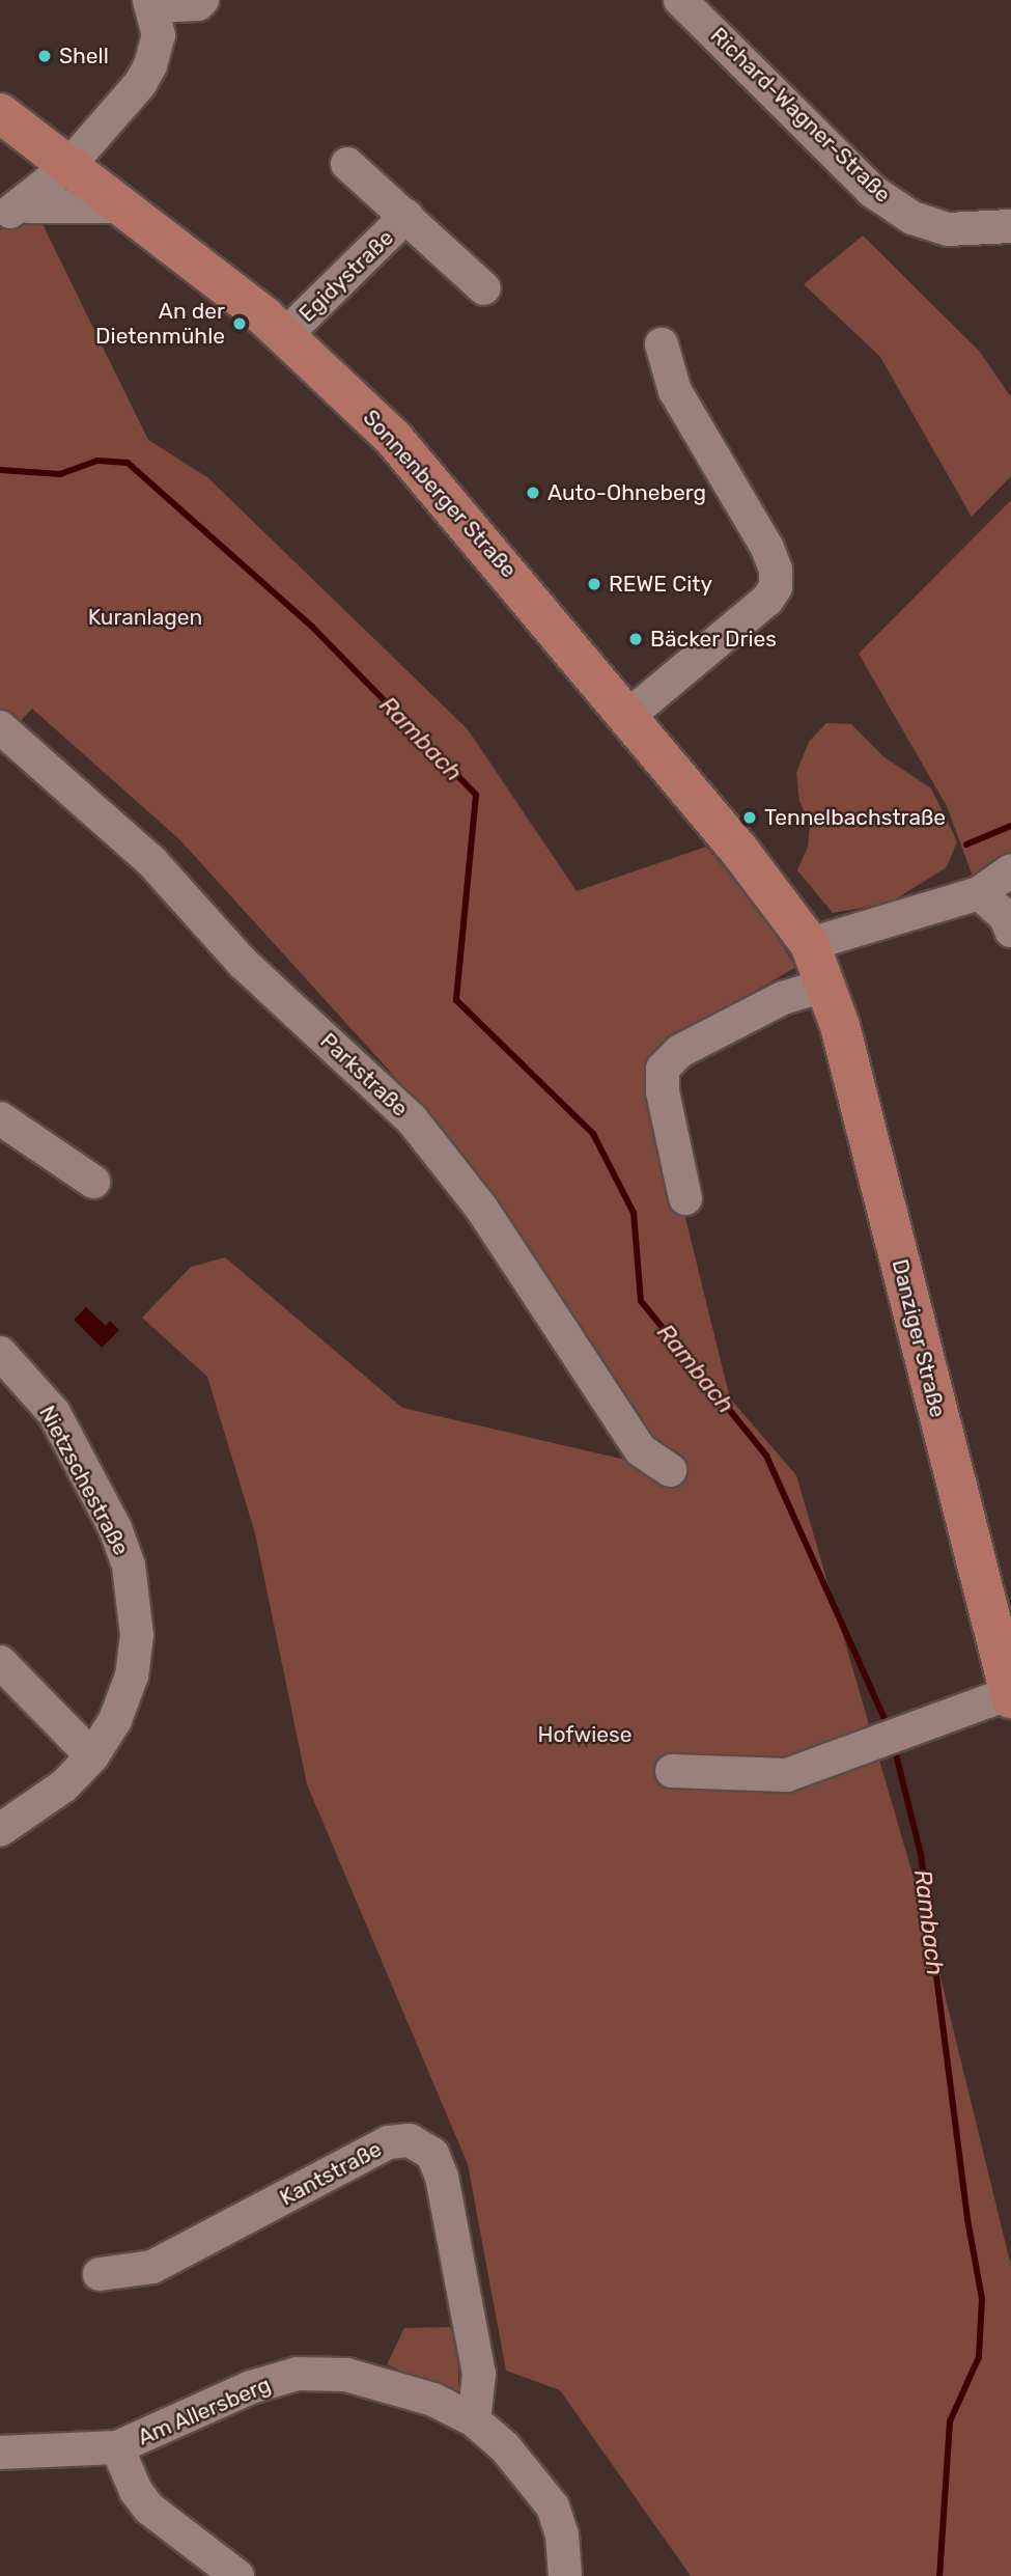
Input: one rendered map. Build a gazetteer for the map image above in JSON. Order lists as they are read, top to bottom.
{
  "streets": {
    "main road": ["Sonnenberger Straße", "Danziger Straße"],
    "street": [
      "Richard-Wagner-Straße",
      "Egidystraße",
      "Parkstraße",
      "Nietzschestraße",
      "Kantstraße",
      "Am Allersberg"
    ]
  },
  "crossings": [
    ["Egidystraße", "Sonnenberger Straße"],
    ["Sonnenberger Straße", "Danziger Straße"],
    ["Kantstraße", "Am Allersberg"]
  ],
  "water": ["Rambach"],
  "parks": ["Kuranlagen", "Hofwiese"],
  "places": [
    "Shell",
    "An der Dietenmühle",
    "Auto-Ohneberg",
    "REWE City",
    "Bäcker Dries",
    "Tennelbachstraße"
  ]
}
